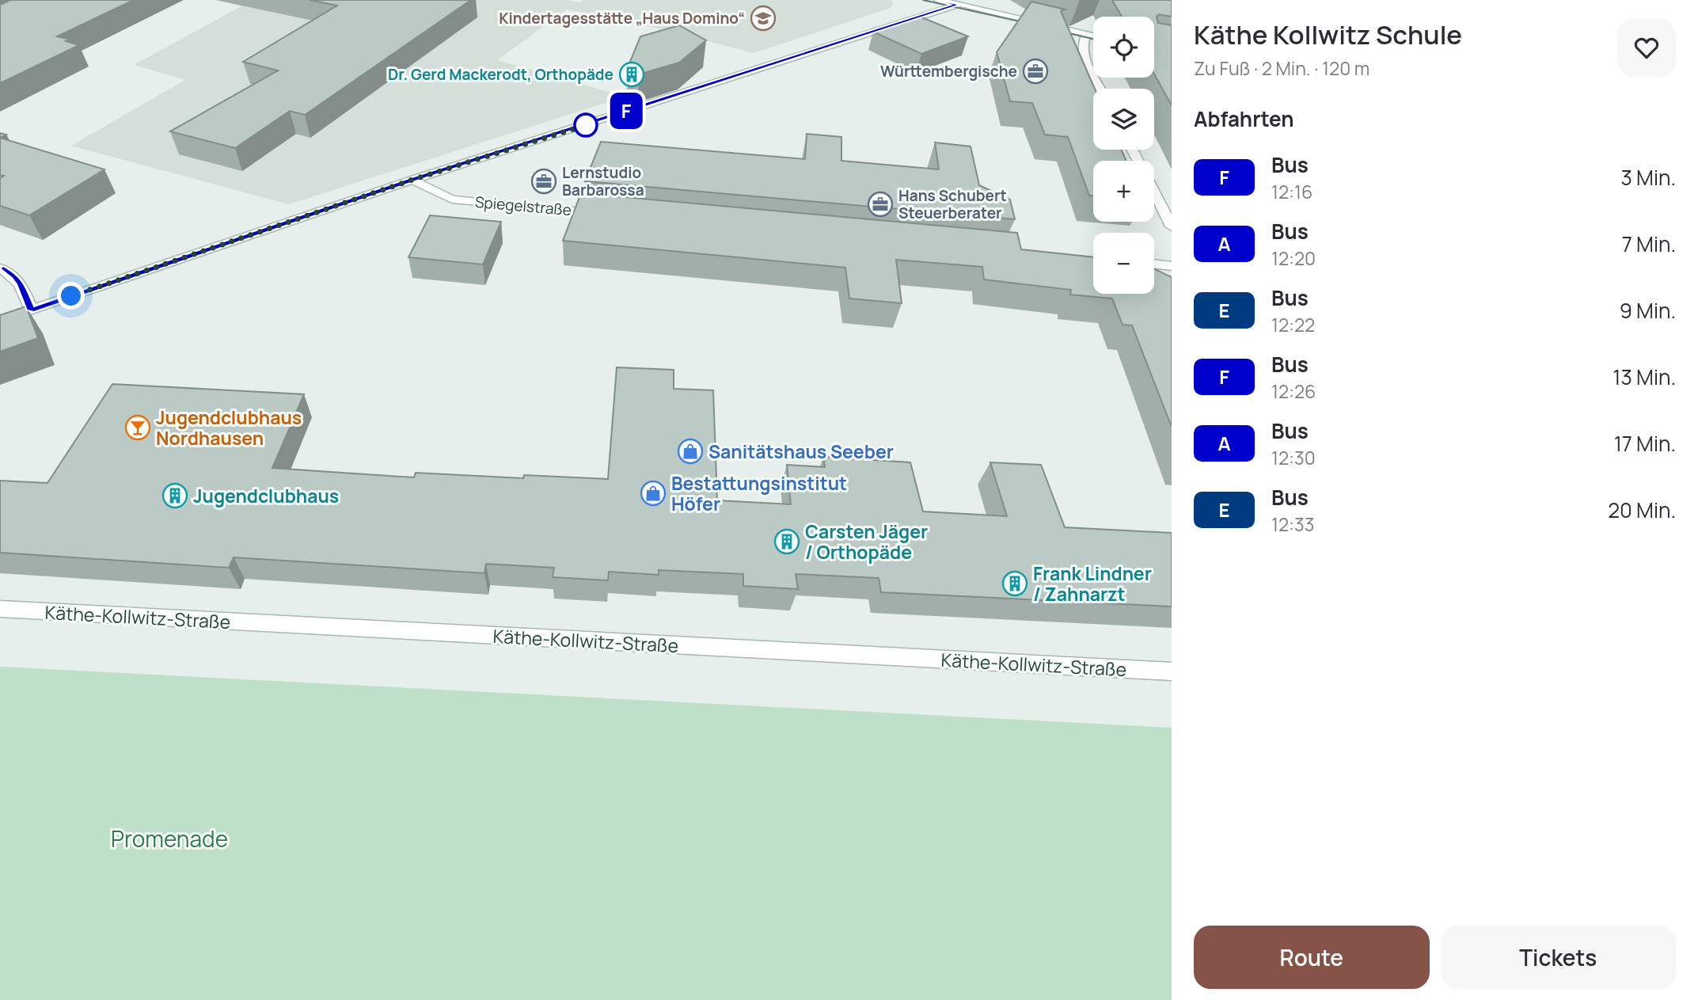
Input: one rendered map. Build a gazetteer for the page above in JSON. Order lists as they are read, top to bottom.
{
  "streets": {
    "street": ["Spiegelstraße", "Käthe-Kollwitz-Straße"]
  },
  "parks": ["Promenade"],
  "places": {
    "school or university": ["Kindertagesstätte „Haus Domino“"],
    "office": ["Württembergische", "Lernstudio Barbarossa", "Hans Schubert Steuerberater"],
    "building": [
      "Dr. Gerd Mackerodt, Orthopäde",
      "Jugendclubhaus",
      "Carsten Jäger / Orthopäde",
      "Frank Lindner / Zahnarzt"
    ],
    "bar": ["Jugendclubhaus Nordhausen"],
    "shop": ["Sanitätshaus Seeber", "Bestattungsinstitut Höfer"]
  },
  "lines": ["bus line F"],
  "page": {
    "on_map": "F",
    "heading": [
      ["Käthe Kollwitz Schule", "Zu Fuß · 2 Min. · 120 m"],
      "Abfahrten"
    ],
    "map_buttons": ["+", "−"],
    "list": [
      {
        "mark": "F",
        "name": "Bus",
        "note": "12:16",
        "value": "3 Min."
      },
      {
        "mark": "A",
        "name": "Bus",
        "note": "12:20",
        "value": "7 Min."
      },
      {
        "mark": "E",
        "name": "Bus",
        "note": "12:22",
        "value": "9 Min."
      },
      {
        "mark": "F",
        "name": "Bus",
        "note": "12:26",
        "value": "13 Min."
      },
      {
        "mark": "A",
        "name": "Bus",
        "note": "12:30",
        "value": "17 Min."
      },
      {
        "mark": "E",
        "name": "Bus",
        "note": "12:33",
        "value": "20 Min."
      }
    ],
    "buttons": ["Route", "Tickets"]
  }
}
